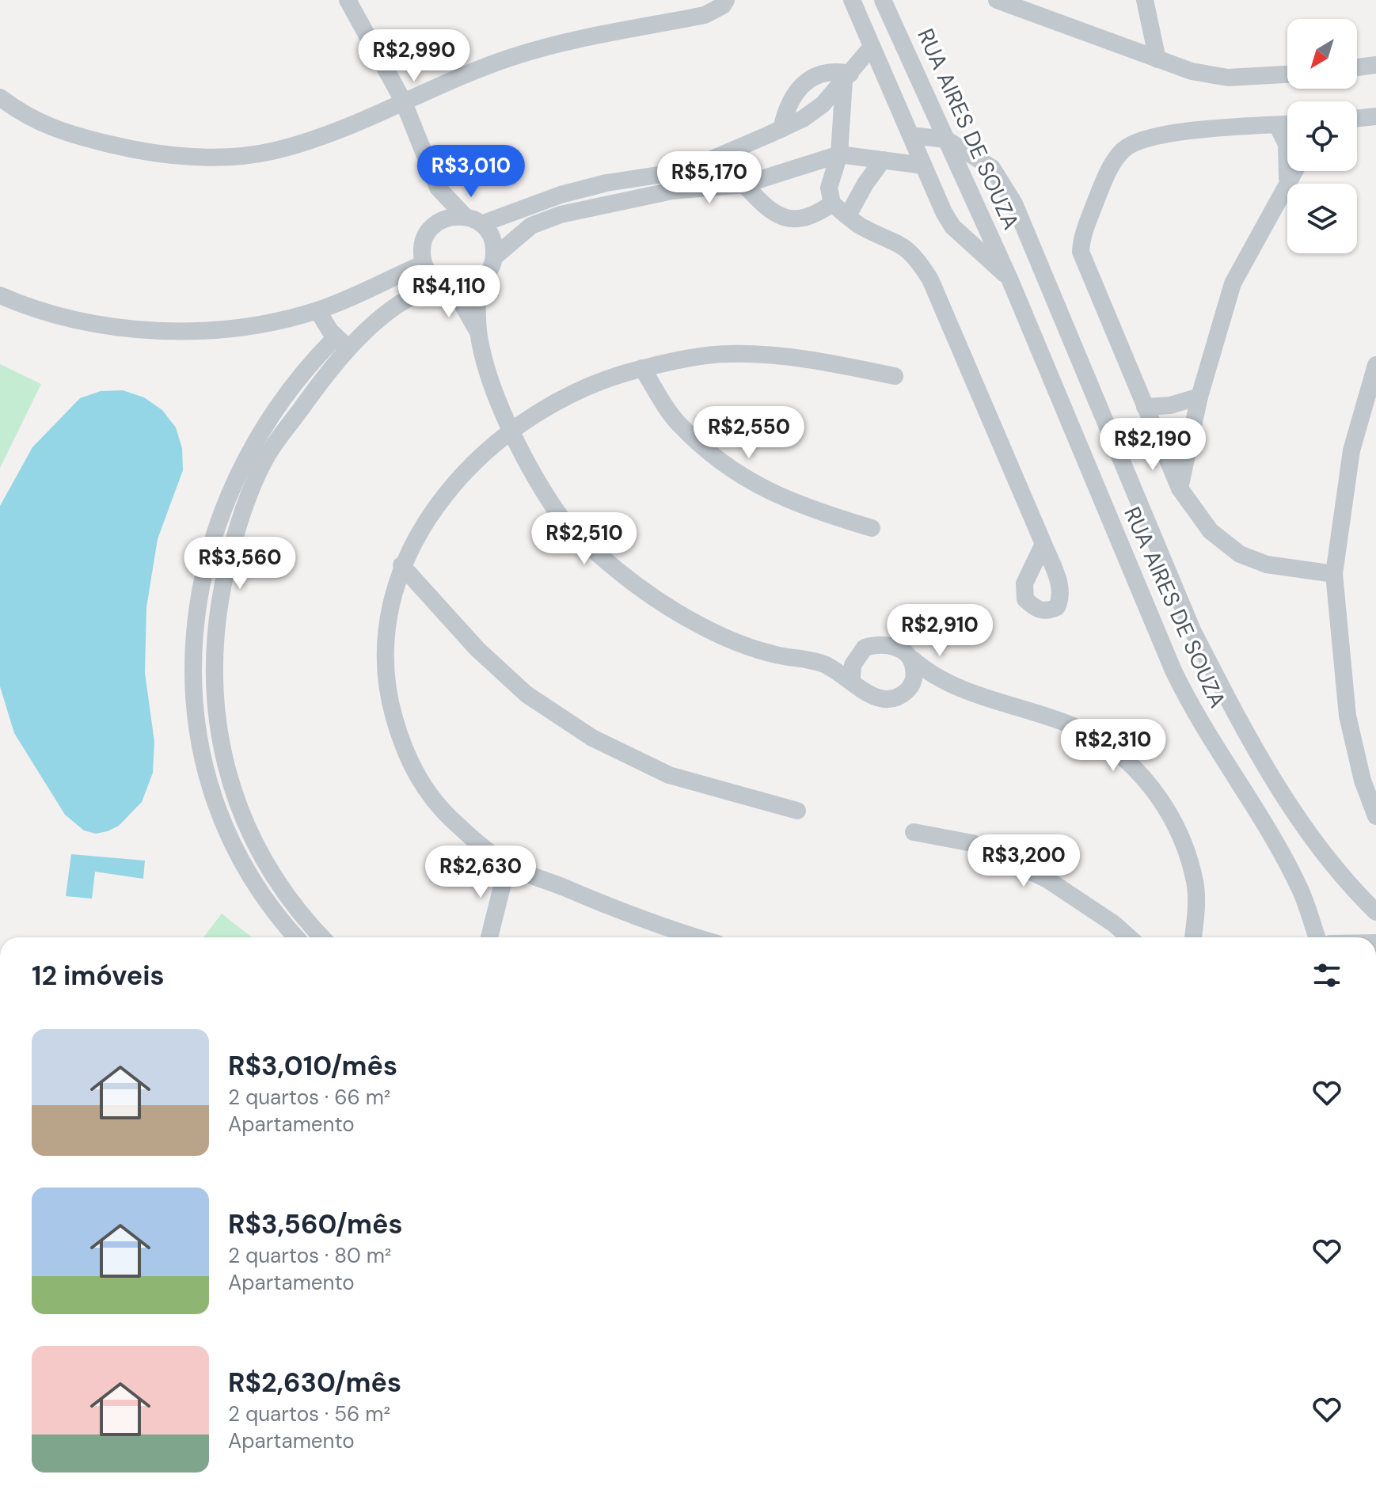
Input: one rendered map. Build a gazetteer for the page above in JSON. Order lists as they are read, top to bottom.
{
  "streets": {
    "street": ["RUA AIRES DE SOUZA"]
  },
  "north": "bottom left",
  "page": {
    "price": [
      "R$2,990",
      "R$3,010",
      "R$5,170",
      "R$4,110",
      "R$2,550",
      "R$2,190",
      "R$2,510",
      "R$3,560",
      "R$2,910",
      "R$2,310",
      "R$3,200",
      "R$2,630"
    ],
    "heading": "12 imóveis",
    "list": [
      {
        "name": "R$3,010/mês",
        "note": "2 quartos · 66 m² · Apartamento"
      },
      {
        "name": "R$3,560/mês",
        "note": "2 quartos · 80 m² · Apartamento"
      },
      {
        "name": "R$2,630/mês",
        "note": "2 quartos · 56 m² · Apartamento"
      }
    ]
  }
}
